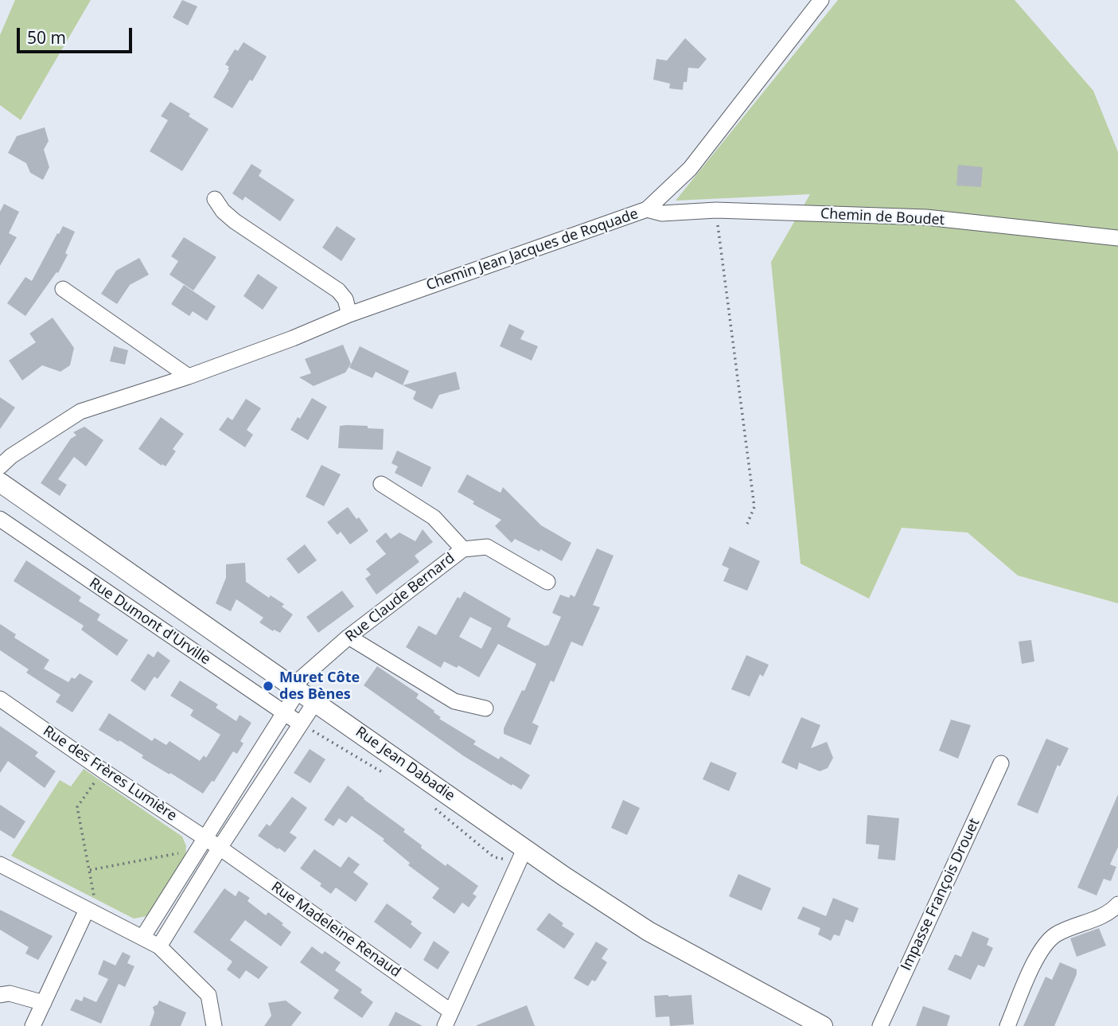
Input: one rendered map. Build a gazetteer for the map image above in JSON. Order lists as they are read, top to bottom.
{
  "streets": {
    "street": [
      "Chemin de Boudet",
      "Chemin Jean Jacques de Roquade",
      "Rue Claude Bernard",
      "Rue Dumont d'Urville",
      "Rue Jean Dabadie",
      "Rue des Frères Lumière",
      "Impasse François Drouet",
      "Rue Madeleine Renaud"
    ]
  },
  "crossings": [
    ["Chemin de Boudet", "Chemin Jean Jacques de Roquade"],
    ["Rue Claude Bernard", "Rue Dumont d'Urville"],
    ["Rue Claude Bernard", "Rue Jean Dabadie"],
    ["Rue Claude Bernard", "Rue des Frères Lumière"],
    ["Rue des Frères Lumière", "Rue Madeleine Renaud"]
  ],
  "places": ["Muret Côte des Bènes"],
  "scale_bar": "50 m"
}
